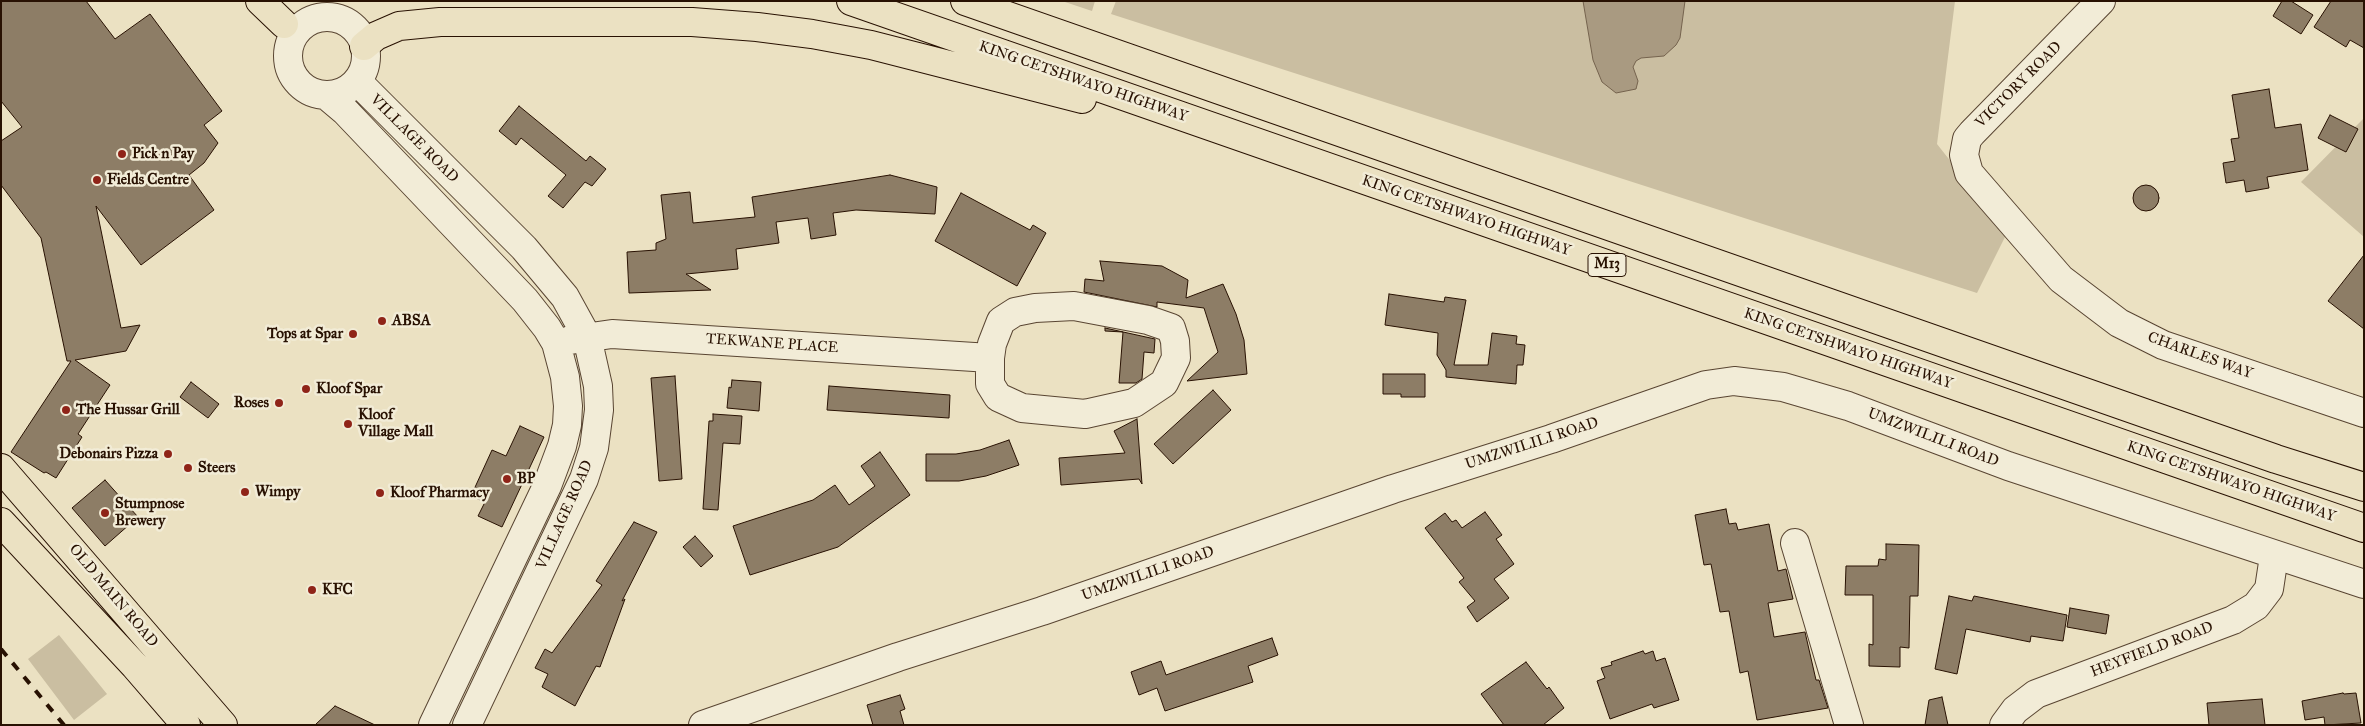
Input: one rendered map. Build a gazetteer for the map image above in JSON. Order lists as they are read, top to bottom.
{
  "streets": {
    "main road": ["KING CETSHWAYO HIGHWAY", "M13", "OLD MAIN ROAD"],
    "street": [
      "VICTORY ROAD",
      "VILLAGE ROAD",
      "TEKWANE PLACE",
      "CHARLES WAY",
      "UMZWILILI ROAD",
      "HEYFIELD ROAD"
    ]
  },
  "crossings": [
    ["VICTORY ROAD", "CHARLES WAY"],
    ["VILLAGE ROAD", "TEKWANE PLACE"],
    ["UMZWILILI ROAD", "HEYFIELD ROAD"]
  ],
  "places": [
    "Pick n Pay",
    "Fields Centre",
    "ABSA",
    "Tops at Spar",
    "Kloof Spar",
    "Roses",
    "The Hussar Grill",
    "Kloof Village Mall",
    "Debonairs Pizza",
    "Steers",
    "BP",
    "Wimpy",
    "Kloof Pharmacy",
    "Stumpnose Brewery",
    "KFC"
  ]
}
